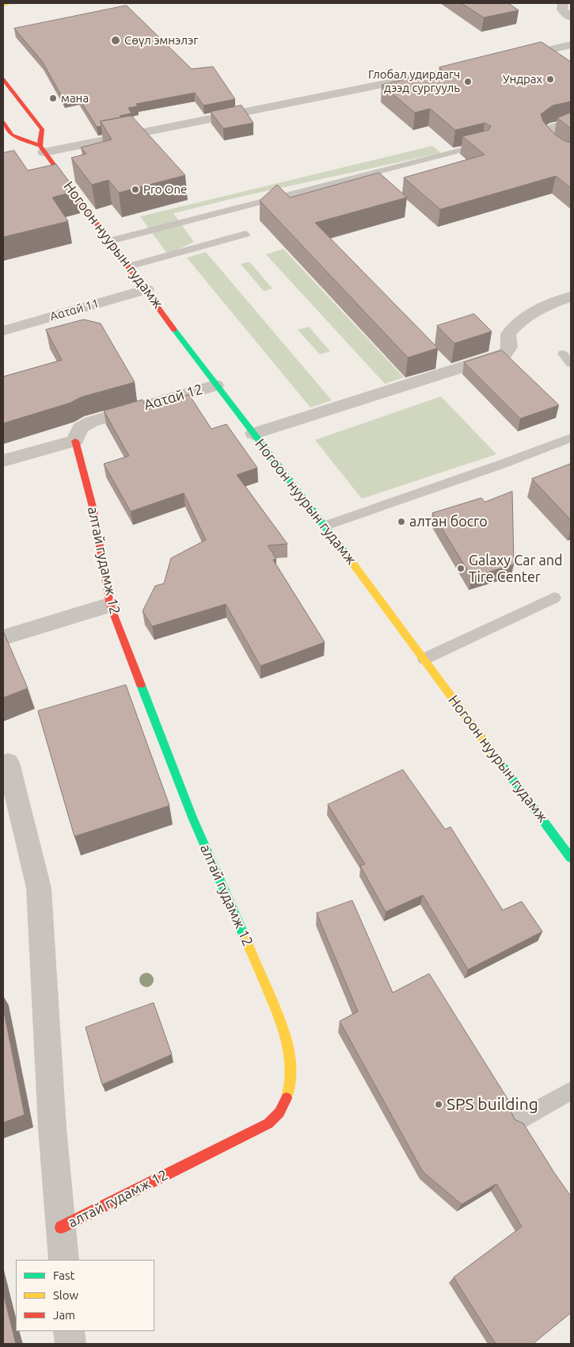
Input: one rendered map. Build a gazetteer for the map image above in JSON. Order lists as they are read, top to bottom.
{
  "streets": {
    "main road": ["Ногоон нуурын гудамж", "алтай гудамж 12"],
    "street": ["Ααταй 11", "Ααταй 12"]
  },
  "crossings": [
    ["Ногоон нуурын гудамж", "Ααταй 11"],
    ["Ногоон нуурын гудамж", "Ααταй 12"],
    ["Ααταй 12", "алтай гудамж 12"]
  ],
  "places": [
    "Сөүл эмнэлэг",
    "Ундрах",
    "Глобал удирдагч дээд сургууль",
    "мана",
    "Pro One",
    "алтан босго",
    "Galaxy Car and Tire Center",
    "SPS building"
  ],
  "legend": ["Fast", "Slow", "Jam"]
}
